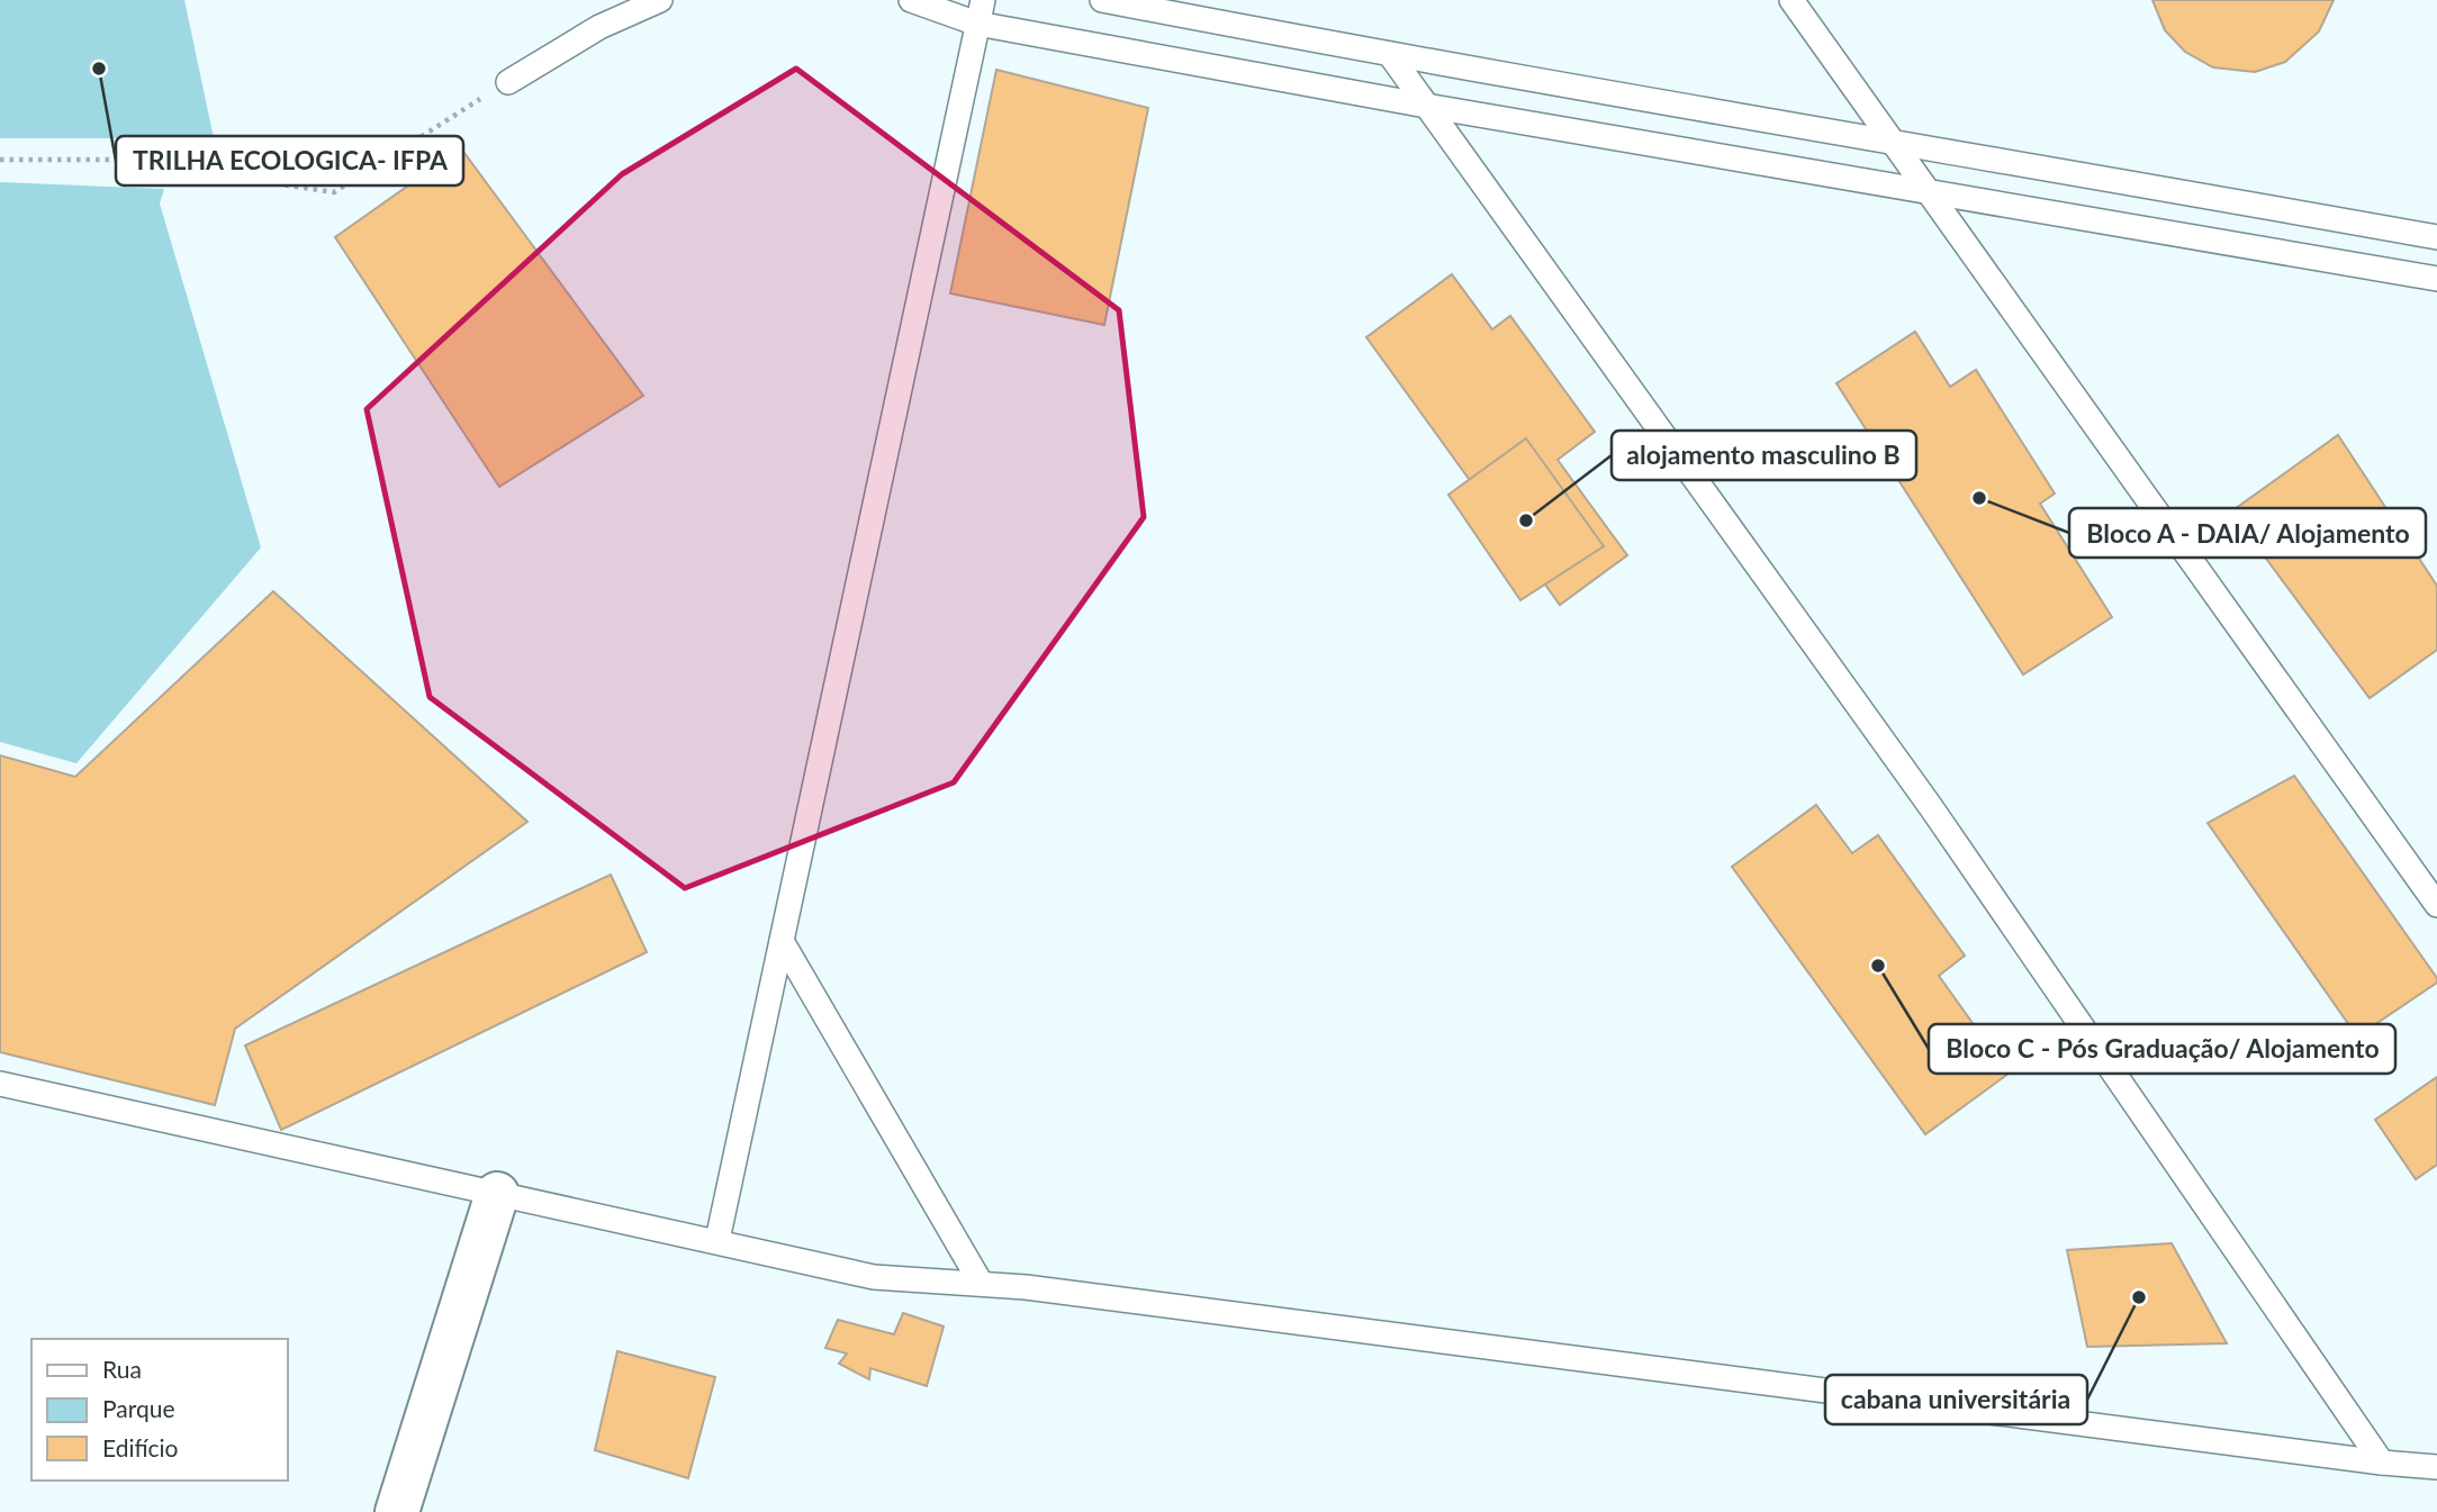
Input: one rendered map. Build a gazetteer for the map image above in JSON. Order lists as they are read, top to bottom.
{
  "places": [
    "TRILHA ECOLOGICA- IFPA",
    "Bloco A - DAIA/ Alojamento",
    "alojamento masculino B",
    "Bloco C - Pós Graduação/ Alojamento",
    "cabana universitária"
  ],
  "legend": ["Rua", "Parque", "Edifício"]
}
